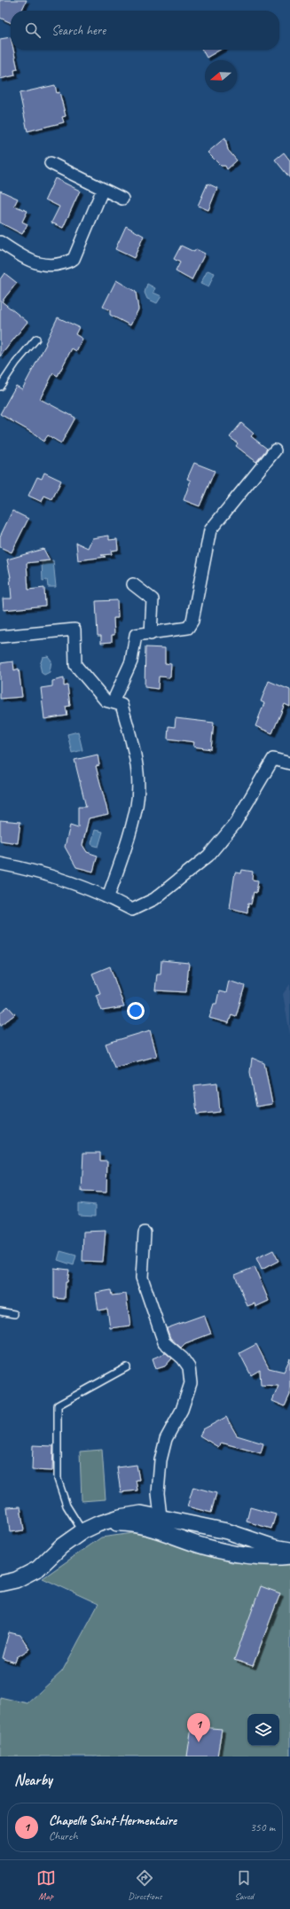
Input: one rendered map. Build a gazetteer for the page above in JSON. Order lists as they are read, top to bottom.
{
  "north": "left",
  "page": {
    "search": "Search here",
    "pins": "1",
    "heading": "Nearby",
    "list": [
      {
        "mark": "1",
        "name": "Chapelle Saint-Hermentaire",
        "note": "Church",
        "value": "350 m"
      }
    ],
    "nav": ["Map", "Directions", "Saved"]
  }
}
